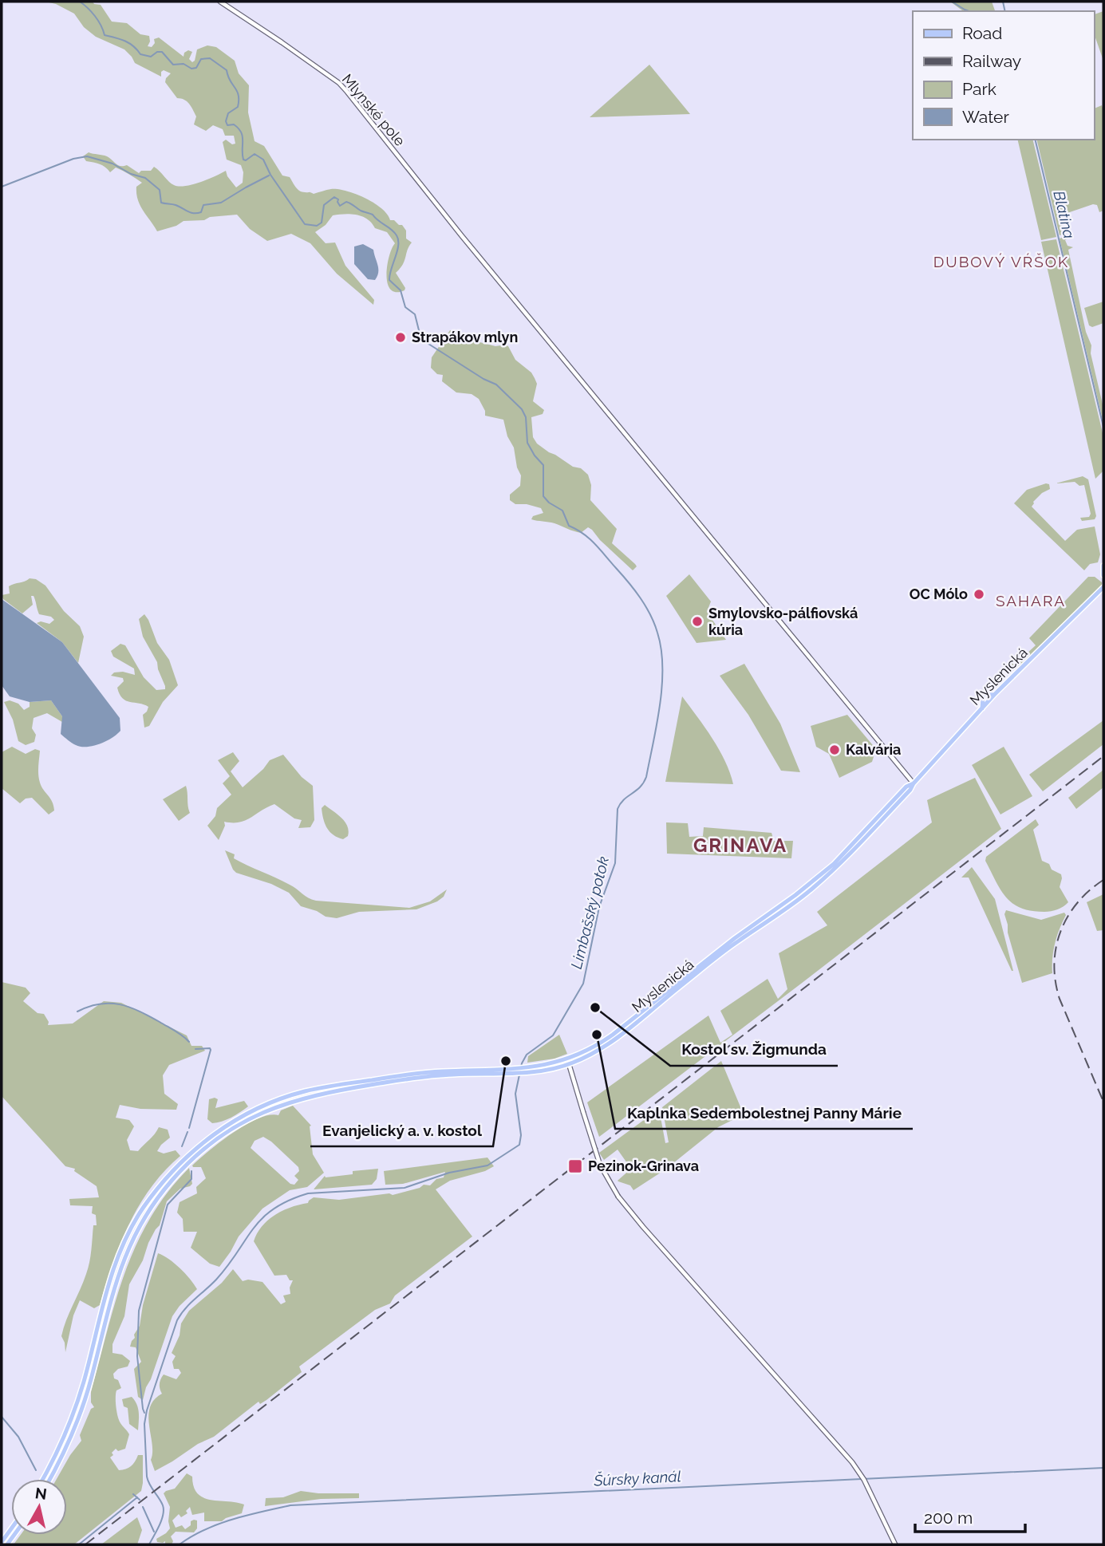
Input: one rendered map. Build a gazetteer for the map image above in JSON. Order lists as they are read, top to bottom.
{
  "streets": {
    "main road": ["Myslenická"],
    "street": ["Mlynské pole"]
  },
  "crossings": [
    ["Mlynské pole", "Myslenická"]
  ],
  "districts": ["DUBOVÝ VŔŠOK", "SAHARA", "GRINAVA"],
  "water": ["Blatina", "Limbašský potok", "Šúrsky kanál"],
  "places": {
    "other": [
      "Strapákov mlyn",
      "OC Mólo",
      "Smylovsko-pálfiovská kúria",
      "Kalvária",
      "Kostol sv. Žigmunda",
      "Kaplnka Sedembolestnej Panny Márie",
      "Evanjelický a. v. kostol"
    ],
    "transit": ["Pezinok-Grinava"]
  },
  "legend": [
    "Road",
    "Railway",
    "Park",
    "Water"
  ],
  "scale_bar": "200 m",
  "north": "top"
}
